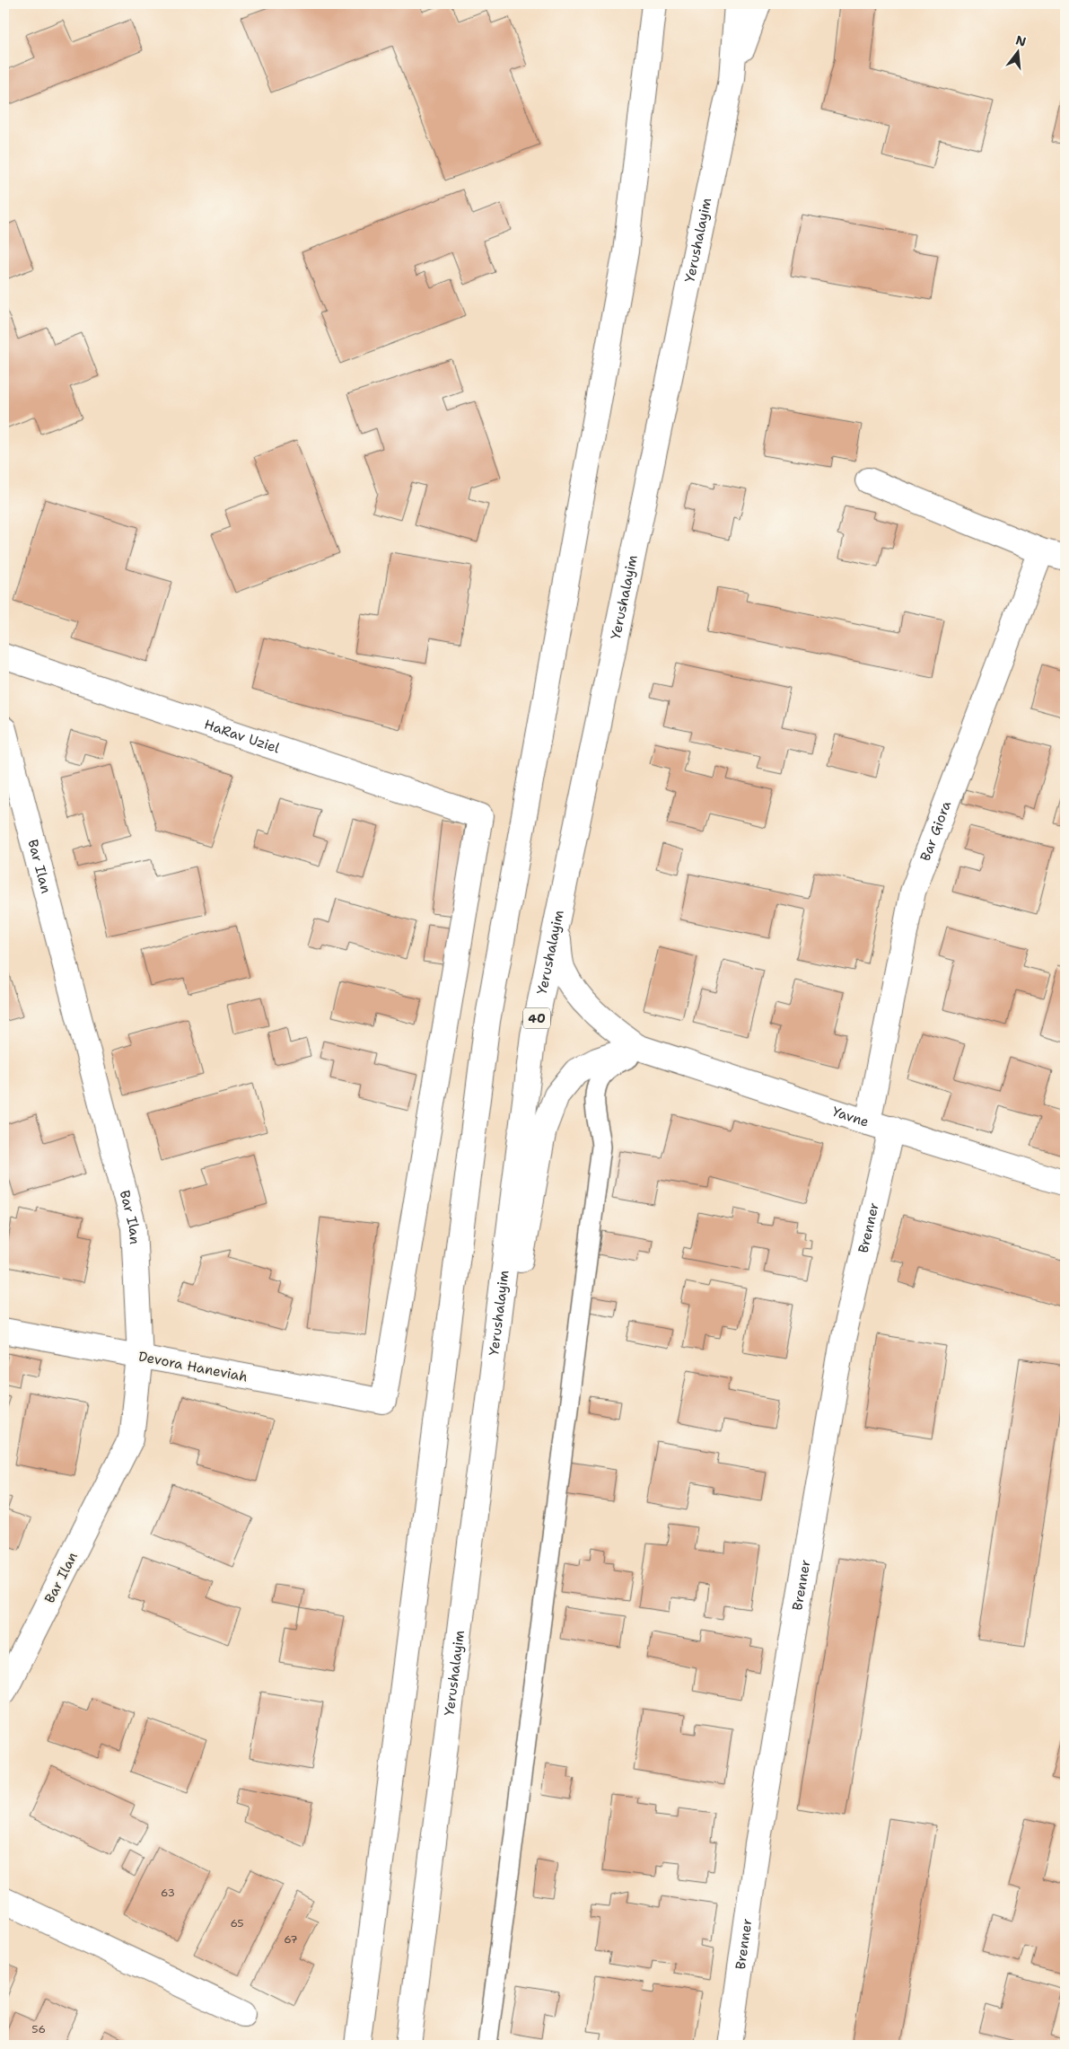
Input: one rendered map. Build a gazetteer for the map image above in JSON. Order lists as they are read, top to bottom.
{
  "streets": {
    "main road": [
      "Yerushalayim",
      "HaRav Uziel",
      "Bar Giora",
      "Bar Ilan",
      "40",
      "Yavne",
      "Brenner",
      "Devora Haneviah"
    ]
  },
  "crossings": [
    ["HaRav Uziel", "Devora Haneviah"],
    ["Bar Giora", "Yavne"],
    ["Bar Ilan", "Devora Haneviah"],
    ["Yavne", "Brenner"]
  ],
  "house_numbers": [
    "63",
    "65",
    "67",
    "56"
  ],
  "north": "top"
}
